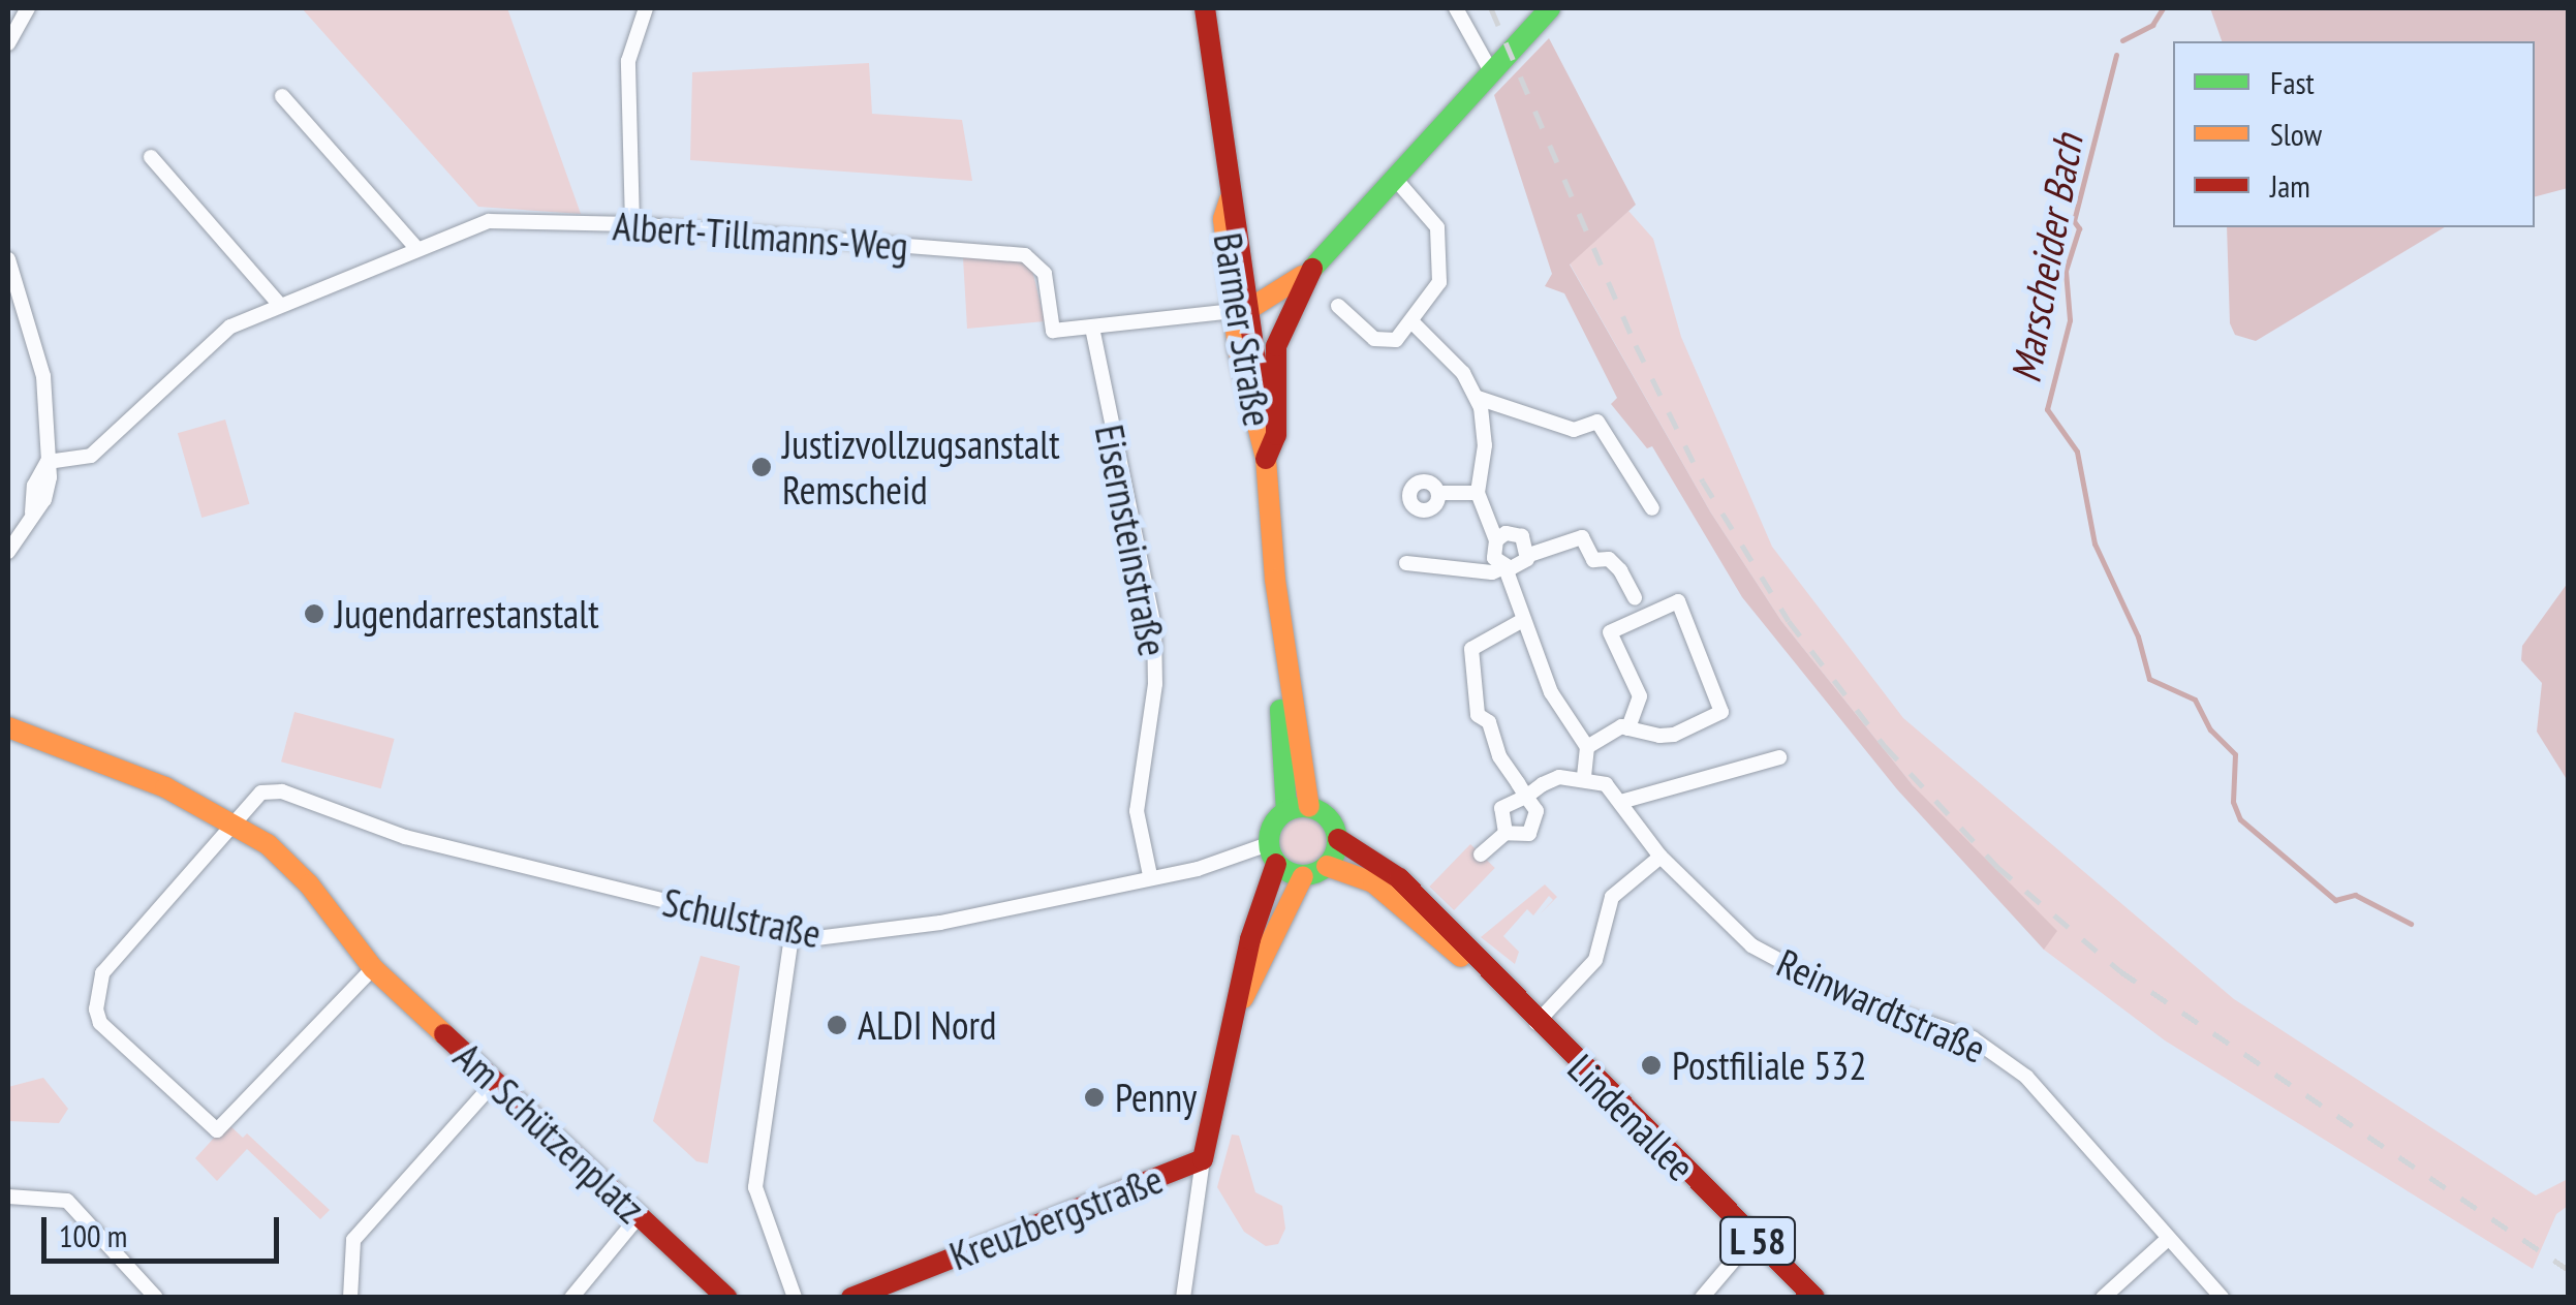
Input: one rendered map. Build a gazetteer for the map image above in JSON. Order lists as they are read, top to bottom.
{
  "streets": {
    "main road": [
      "Barmer Straße",
      "Lindenallee",
      "Am Schützenplatz",
      "Kreuzbergstraße",
      "L 58"
    ],
    "street": [
      "Albert-Tillmanns-Weg",
      "Eisernsteinstraße",
      "Schulstraße",
      "Reinwardtstraße"
    ]
  },
  "crossings": [
    ["Albert-Tillmanns-Weg", "Eisernsteinstraße"],
    ["Barmer Straße", "Schulstraße"],
    ["Barmer Straße", "Lindenallee"],
    ["Eisernsteinstraße", "Schulstraße"],
    ["Schulstraße", "Lindenallee"],
    ["Schulstraße", "Am Schützenplatz"]
  ],
  "water": ["Marscheider Bach"],
  "places": [
    "Justizvollzugsanstalt Remscheid",
    "Jugendarrestanstalt",
    "ALDI Nord",
    "Postfiliale 532",
    "Penny"
  ],
  "legend": ["Fast", "Slow", "Jam"],
  "scale_bar": "100 m"
}
